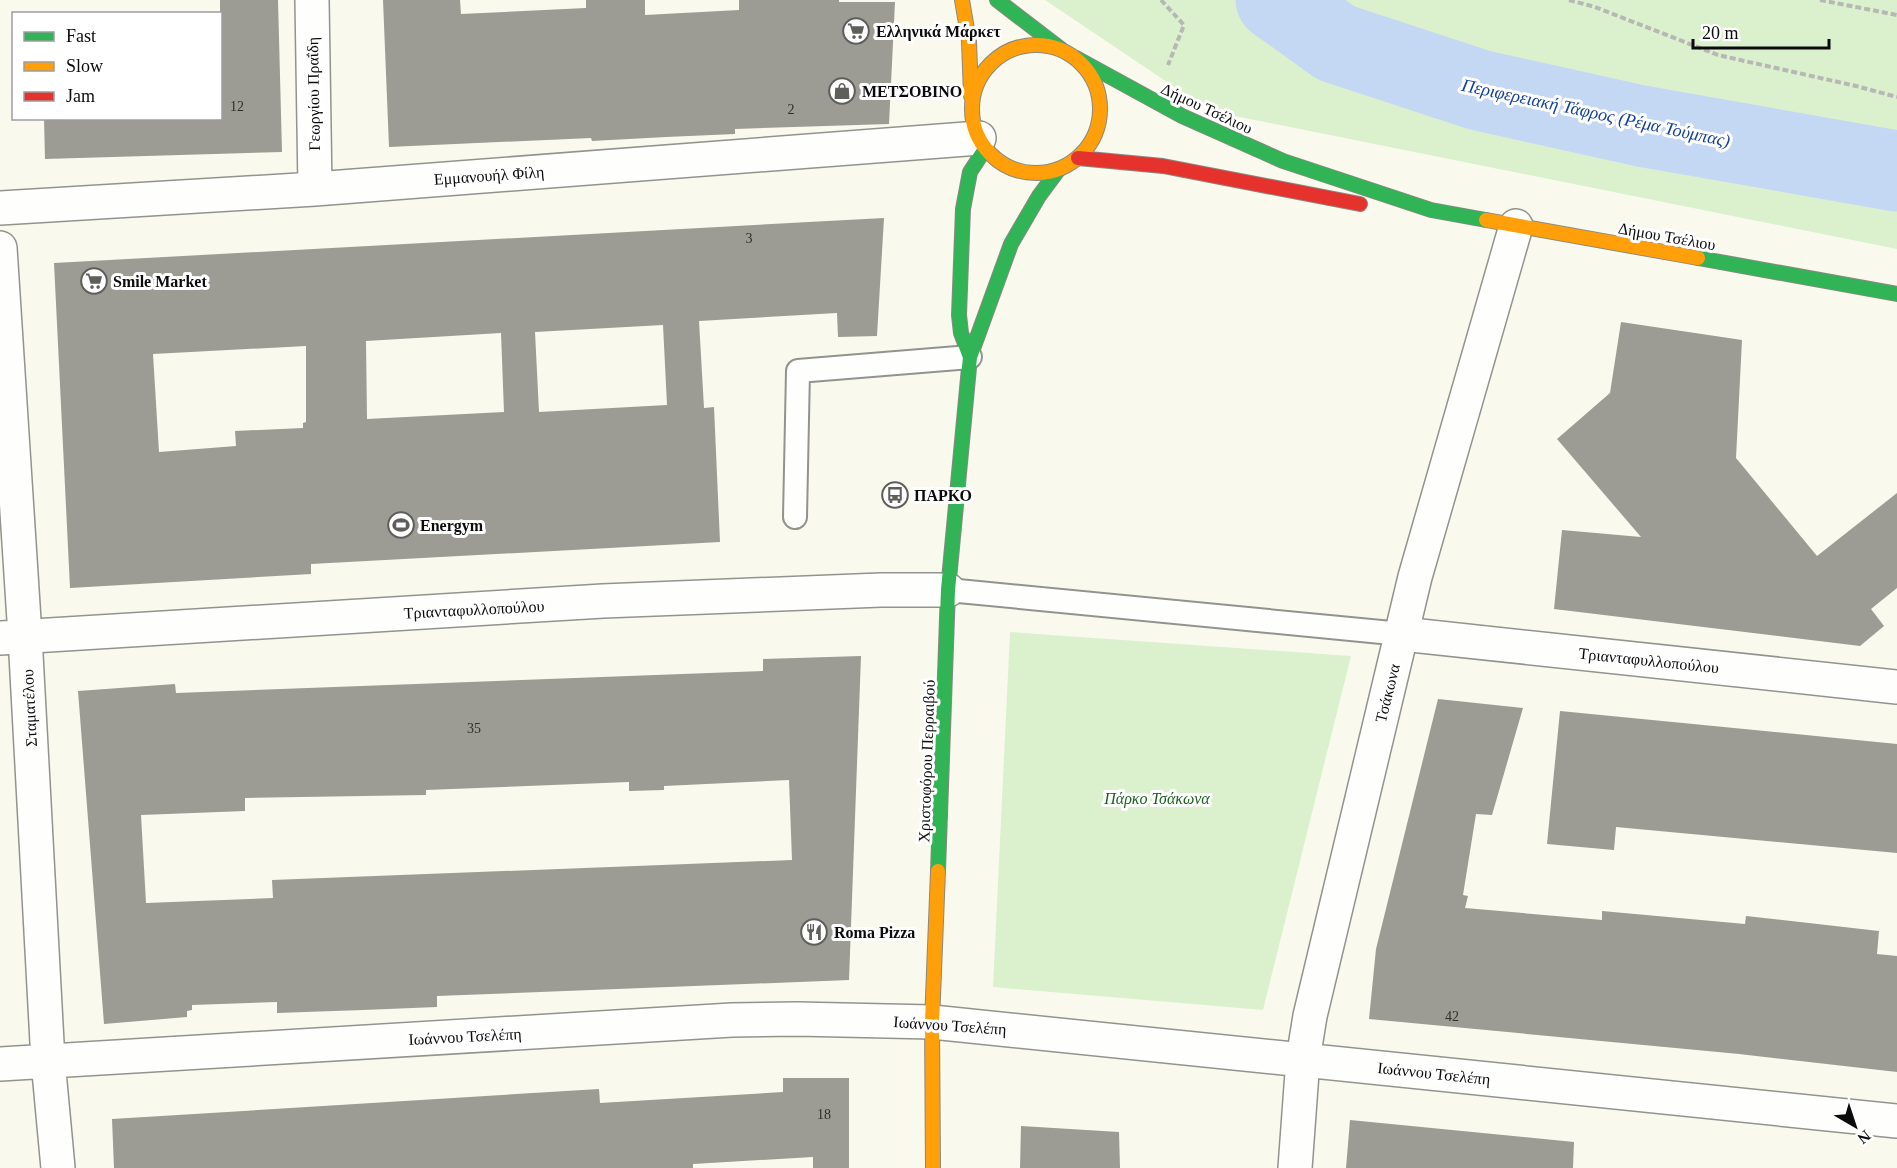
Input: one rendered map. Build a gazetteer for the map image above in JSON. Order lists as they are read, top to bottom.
{
  "streets": {
    "street": [
      "Γεωργίου Πραΐδη",
      "Δήμου Τσέλιου",
      "Εμμανουήλ Φίλη",
      "Τριανταφυλλοπούλου",
      "Τσάκωνα",
      "Σταματέλου",
      "Χριστοφόρου Περραιβού",
      "Ιωάννου Τσελέπη"
    ]
  },
  "crossings": [
    ["Γεωργίου Πραΐδη", "Εμμανουήλ Φίλη"],
    ["Δήμου Τσέλιου", "Εμμανουήλ Φίλη"],
    ["Δήμου Τσέλιου", "Τσάκωνα"],
    ["Δήμου Τσέλιου", "Χριστοφόρου Περραιβού"],
    ["Εμμανουήλ Φίλη", "Χριστοφόρου Περραιβού"],
    ["Τριανταφυλλοπούλου", "Τσάκωνα"],
    ["Τριανταφυλλοπούλου", "Σταματέλου"],
    ["Τριανταφυλλοπούλου", "Χριστοφόρου Περραιβού"],
    ["Τσάκωνα", "Ιωάννου Τσελέπη"],
    ["Σταματέλου", "Ιωάννου Τσελέπη"],
    ["Χριστοφόρου Περραιβού", "Ιωάννου Τσελέπη"]
  ],
  "water": ["Περιφερειακή Τάφρος (Ρέμα Τούμπας)"],
  "parks": ["Πάρκο Τσάκωνα"],
  "places": {
    "supermarket": ["Ελληνικά Μάρκετ", "Smile Market"],
    "shop": ["ΜΕΤΣΟΒΙΝΟ"],
    "bus stop": ["ΠΑΡΚΟ"],
    "sports": ["Energym"],
    "restaurant": ["Roma Pizza"]
  },
  "house_numbers": [
    "12",
    "2",
    "3",
    "35",
    "42",
    "18"
  ],
  "legend": ["Fast", "Slow", "Jam"],
  "scale_bar": "20 m",
  "north": "bottom right"
}
